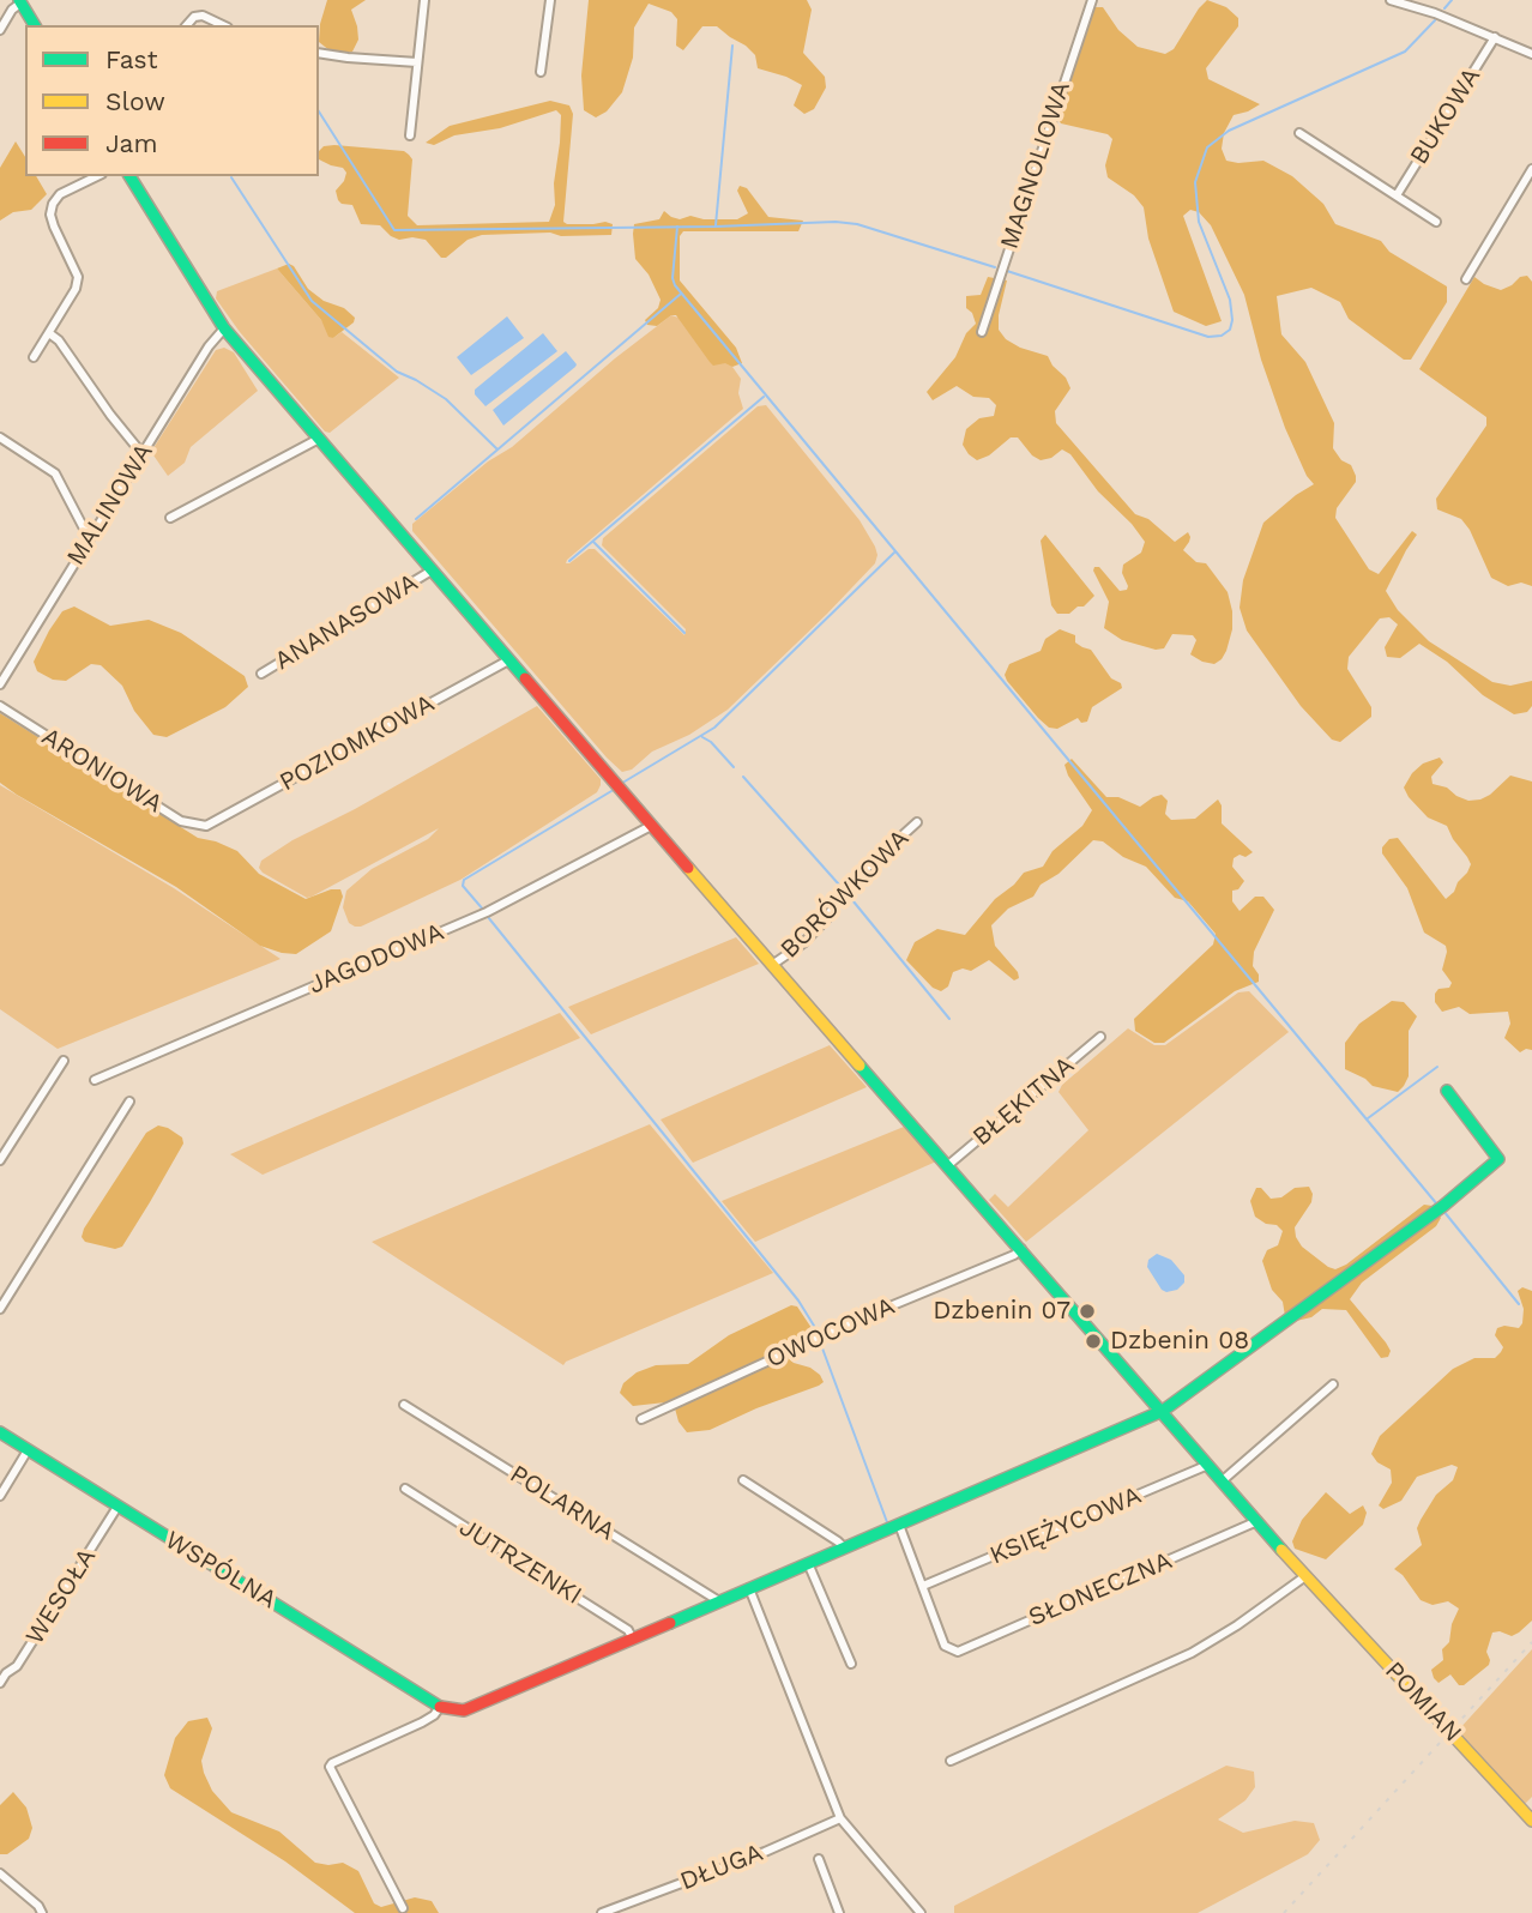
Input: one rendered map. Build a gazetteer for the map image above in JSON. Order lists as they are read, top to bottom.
{
  "streets": {
    "street": [
      "BUKOWA",
      "MAGNOLIOWA",
      "MALINOWA",
      "ANANASOWA",
      "POZIOMKOWA",
      "ARONIOWA",
      "BORÓWKOWA",
      "JAGODOWA",
      "BŁĘKITNA",
      "OWOCOWA",
      "POLARNA",
      "KSIĘŻYCOWA",
      "JUTRZENKI",
      "WSPÓLNA",
      "SŁONECZNA",
      "WESOŁA",
      "POMIAN",
      "DŁUGA"
    ]
  },
  "crossings": [
    ["MALINOWA", "POMIAN"],
    ["ANANASOWA", "POMIAN"],
    ["POZIOMKOWA", "ARONIOWA"],
    ["POZIOMKOWA", "POMIAN"],
    ["BORÓWKOWA", "POMIAN"],
    ["JAGODOWA", "POMIAN"],
    ["BŁĘKITNA", "POMIAN"],
    ["OWOCOWA", "POMIAN"],
    ["KSIĘŻYCOWA", "SŁONECZNA"],
    ["KSIĘŻYCOWA", "POMIAN"],
    ["WSPÓLNA", "WESOŁA"],
    ["SŁONECZNA", "POMIAN"]
  ],
  "places": ["Dzbenin 07", "Dzbenin 08"],
  "legend": ["Fast", "Slow", "Jam"]
}
